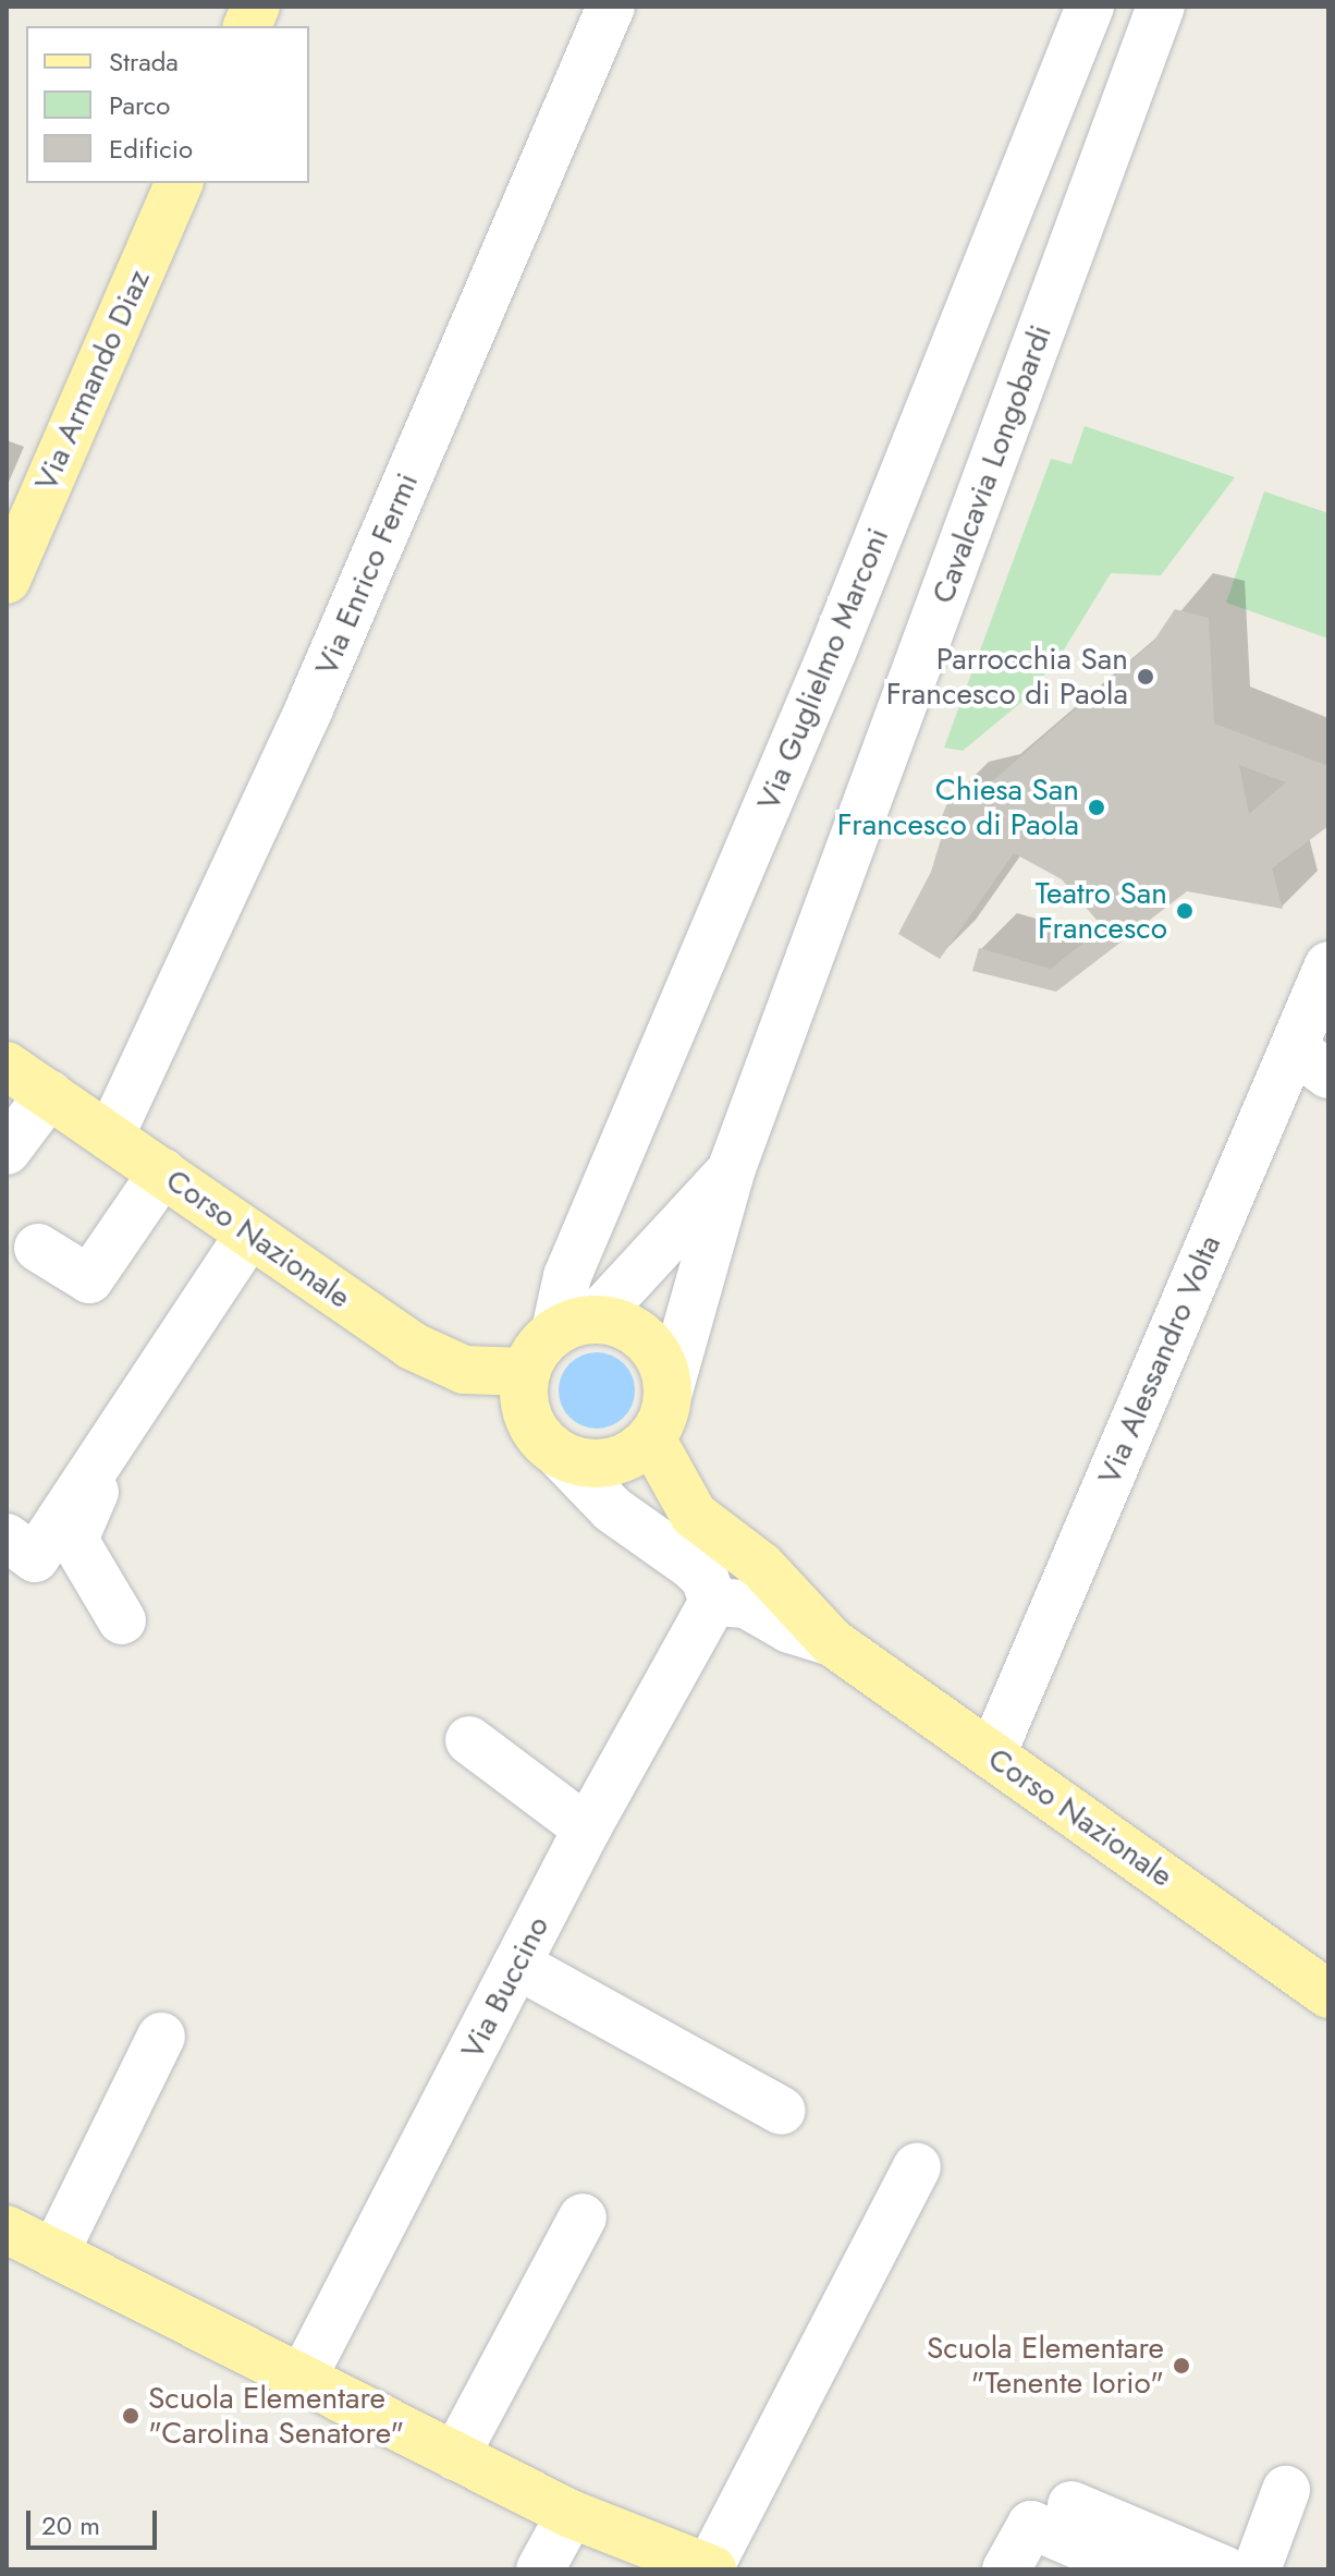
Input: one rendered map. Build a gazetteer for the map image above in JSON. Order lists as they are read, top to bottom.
{
  "streets": {
    "main road": ["Via Armando Diaz", "Corso Nazionale"],
    "street": [
      "Cavalcavia Longobardi",
      "Via Enrico Fermi",
      "Via Guglielmo Marconi",
      "Via Alessandro Volta",
      "Via Buccino"
    ]
  },
  "crossings": [
    ["Cavalcavia Longobardi", "Via Guglielmo Marconi"],
    ["Cavalcavia Longobardi", "Corso Nazionale"],
    ["Via Enrico Fermi", "Corso Nazionale"],
    ["Via Guglielmo Marconi", "Corso Nazionale"],
    ["Corso Nazionale", "Via Alessandro Volta"],
    ["Corso Nazionale", "Via Buccino"]
  ],
  "places": [
    "Parrocchia San Francesco di Paola",
    "Chiesa San Francesco di Paola",
    "Teatro San Francesco",
    "Scuola Elementare \"Tenente Iorio\"",
    "Scuola Elementare \"Carolina Senatore\""
  ],
  "legend": ["Strada", "Parco", "Edificio"],
  "scale_bar": "20 m"
}
